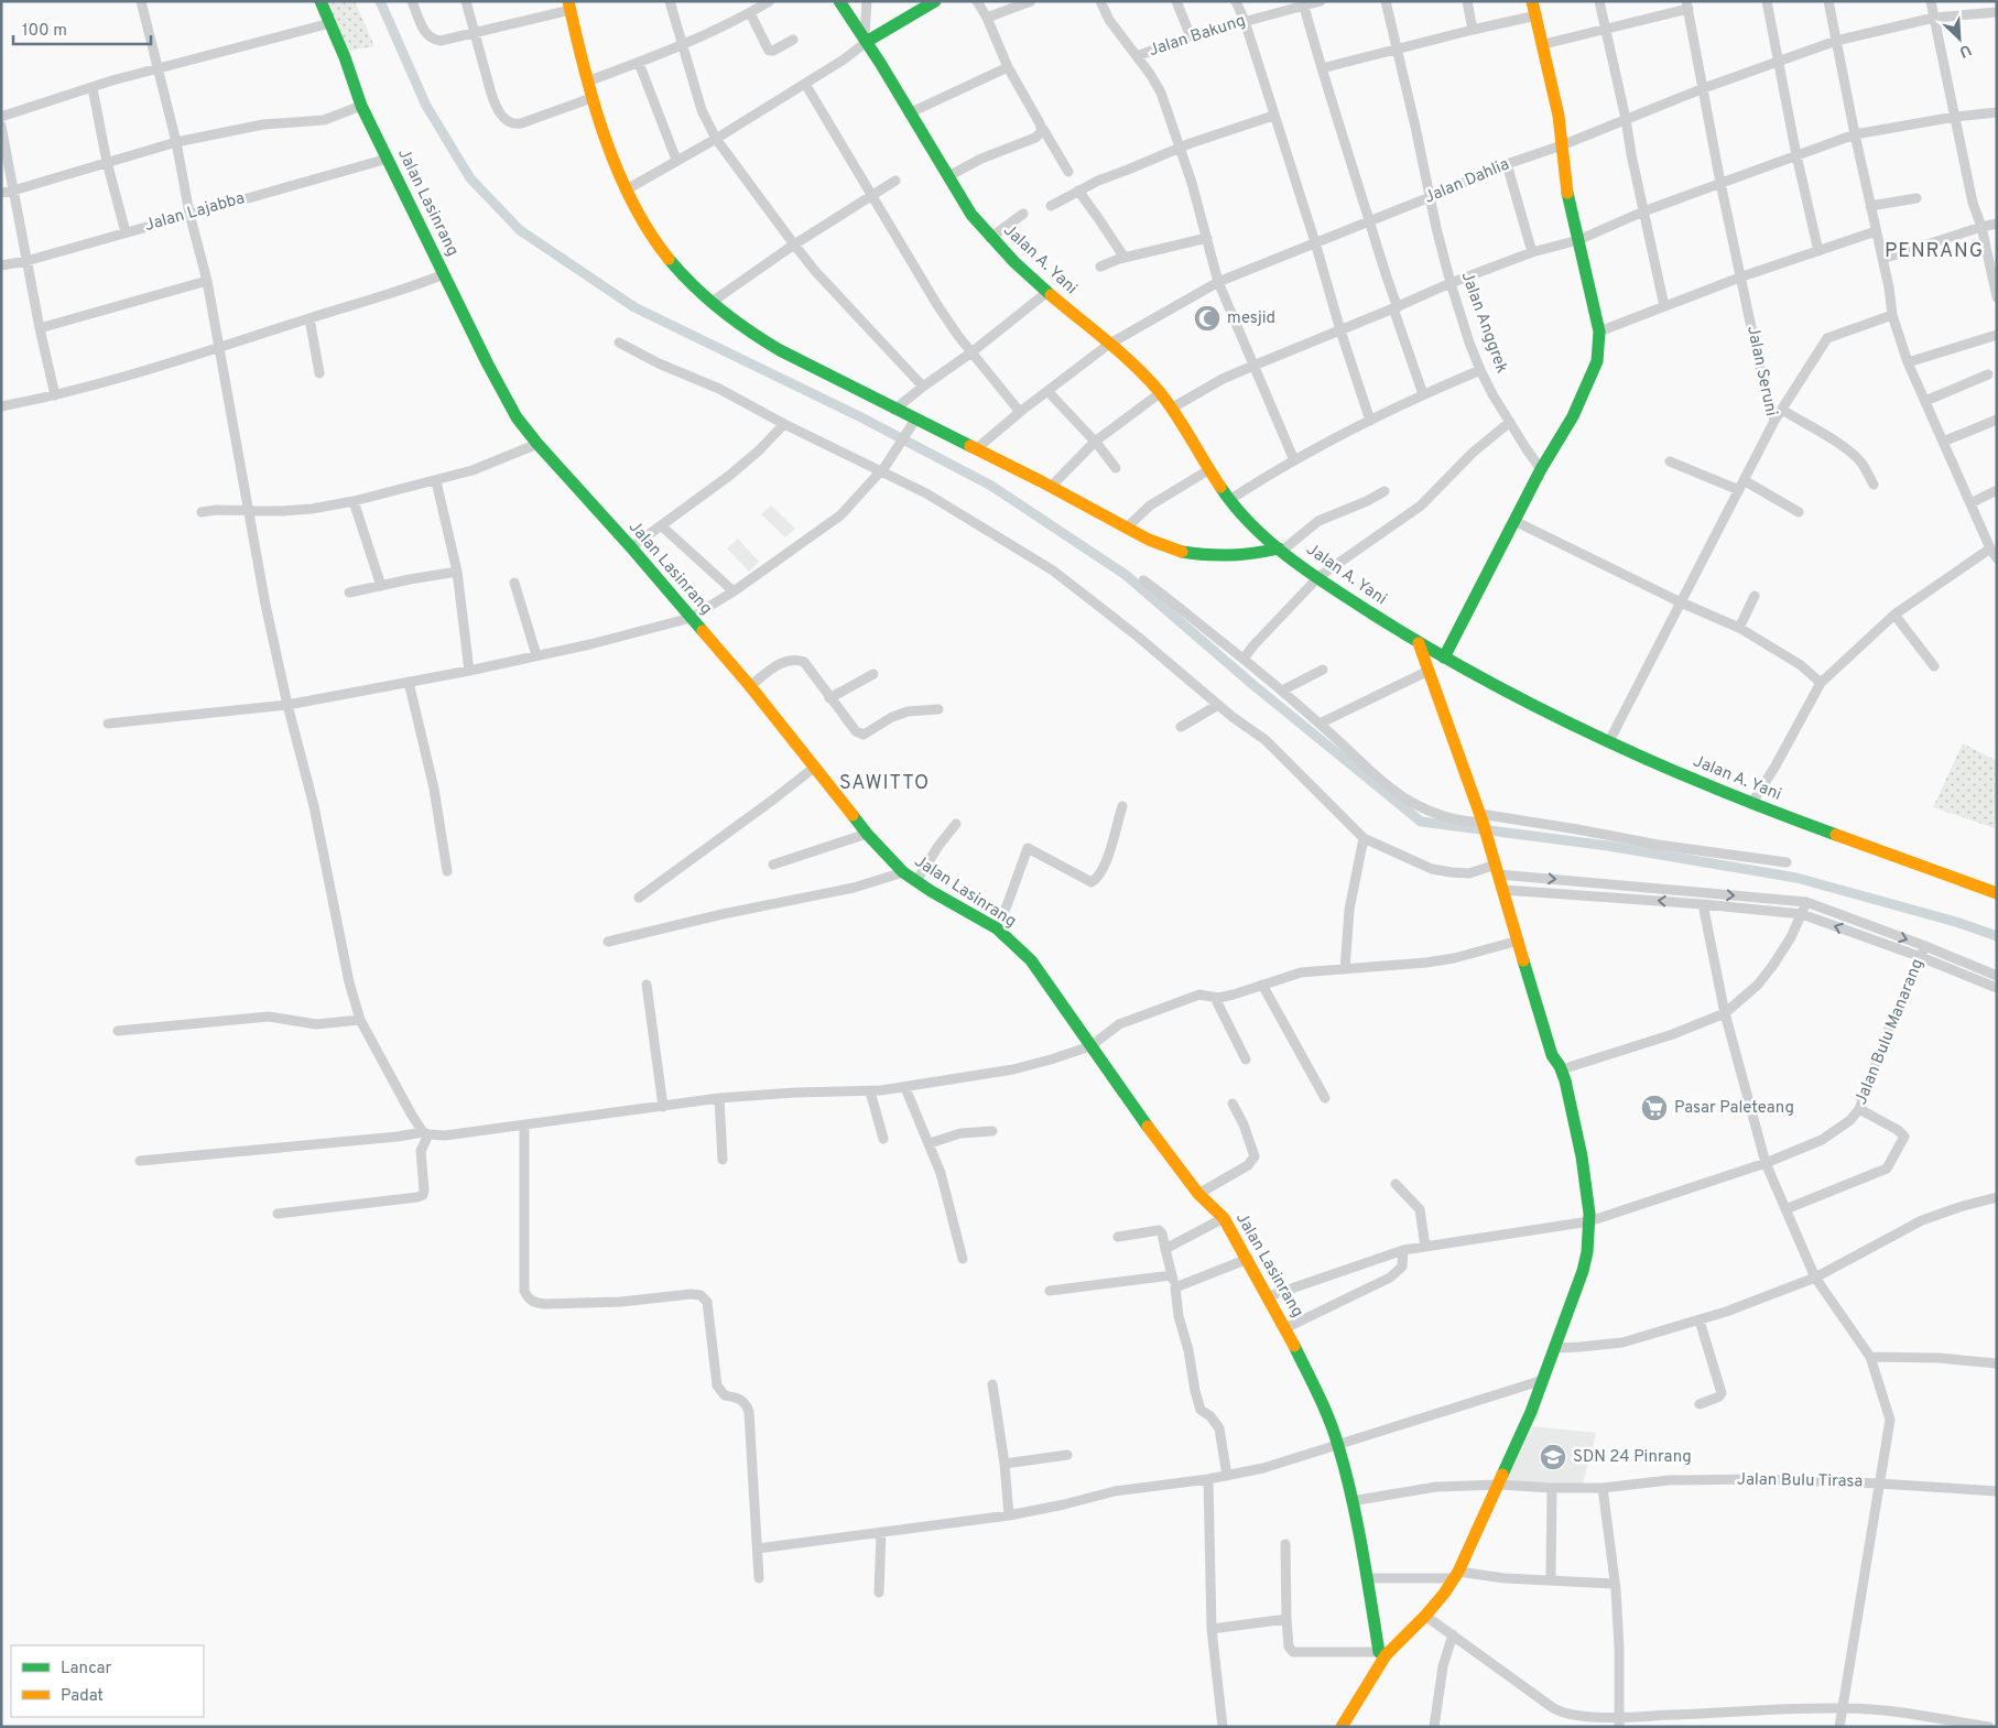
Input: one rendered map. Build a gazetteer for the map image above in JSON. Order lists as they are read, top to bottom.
{
  "streets": {
    "main road": ["Jalan Lasinrang", "Jalan A. Yani"],
    "street": [
      "Jalan Bakung",
      "Jalan Dahlia",
      "Jalan Lajabba",
      "Jalan Anggrek",
      "Jalan Seruni",
      "Jalan Bulu Manarang",
      "Jalan Bulu Tirasa"
    ]
  },
  "crossings": [
    ["Jalan Dahlia", "Jalan A. Yani"],
    ["Jalan Dahlia", "Jalan Anggrek"],
    ["Jalan Dahlia", "Jalan Seruni"],
    ["Jalan Lasinrang", "Jalan Lajabba"],
    ["Jalan Lasinrang", "Jalan Bulu Manarang"],
    ["Jalan Lasinrang", "Jalan Bulu Tirasa"],
    ["Jalan A. Yani", "Jalan Seruni"]
  ],
  "districts": ["PENRANG", "SAWITTO"],
  "places": {
    "mosque": ["mesjid"],
    "supermarket": ["Pasar Paleteang"],
    "school or university": ["SDN 24 Pinrang"]
  },
  "legend": ["Lancar", "Padat"],
  "scale_bar": "100 m",
  "north": "bottom right"
}
